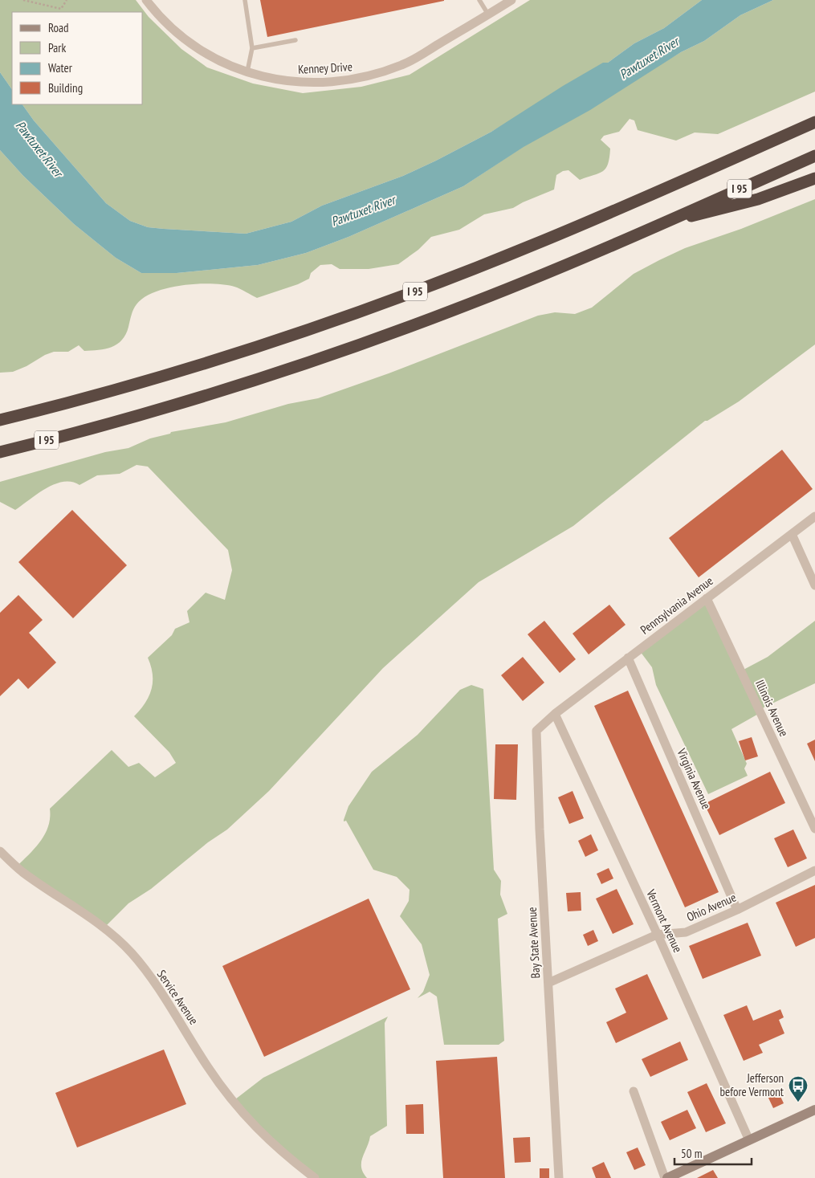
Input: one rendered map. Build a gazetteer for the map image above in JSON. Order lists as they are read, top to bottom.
{
  "streets": {
    "highway": ["I 95"],
    "street": [
      "Kenney Drive",
      "Pennsylvania Avenue",
      "Illinois Avenue",
      "Virginia Avenue",
      "Ohio Avenue",
      "Vermont Avenue",
      "Bay State Avenue",
      "Service Avenue"
    ]
  },
  "crossings": [
    ["Pennsylvania Avenue", "Illinois Avenue"],
    ["Pennsylvania Avenue", "Virginia Avenue"],
    ["Pennsylvania Avenue", "Vermont Avenue"],
    ["Pennsylvania Avenue", "Bay State Avenue"],
    ["Virginia Avenue", "Ohio Avenue"],
    ["Ohio Avenue", "Vermont Avenue"],
    ["Ohio Avenue", "Bay State Avenue"],
    ["Vermont Avenue", "Bay State Avenue"]
  ],
  "water": ["Pawtuxet River"],
  "places": {
    "bus stop": ["Jefferson before Vermont"]
  },
  "legend": [
    "Road",
    "Park",
    "Water",
    "Building"
  ],
  "scale_bar": "50 m"
}
